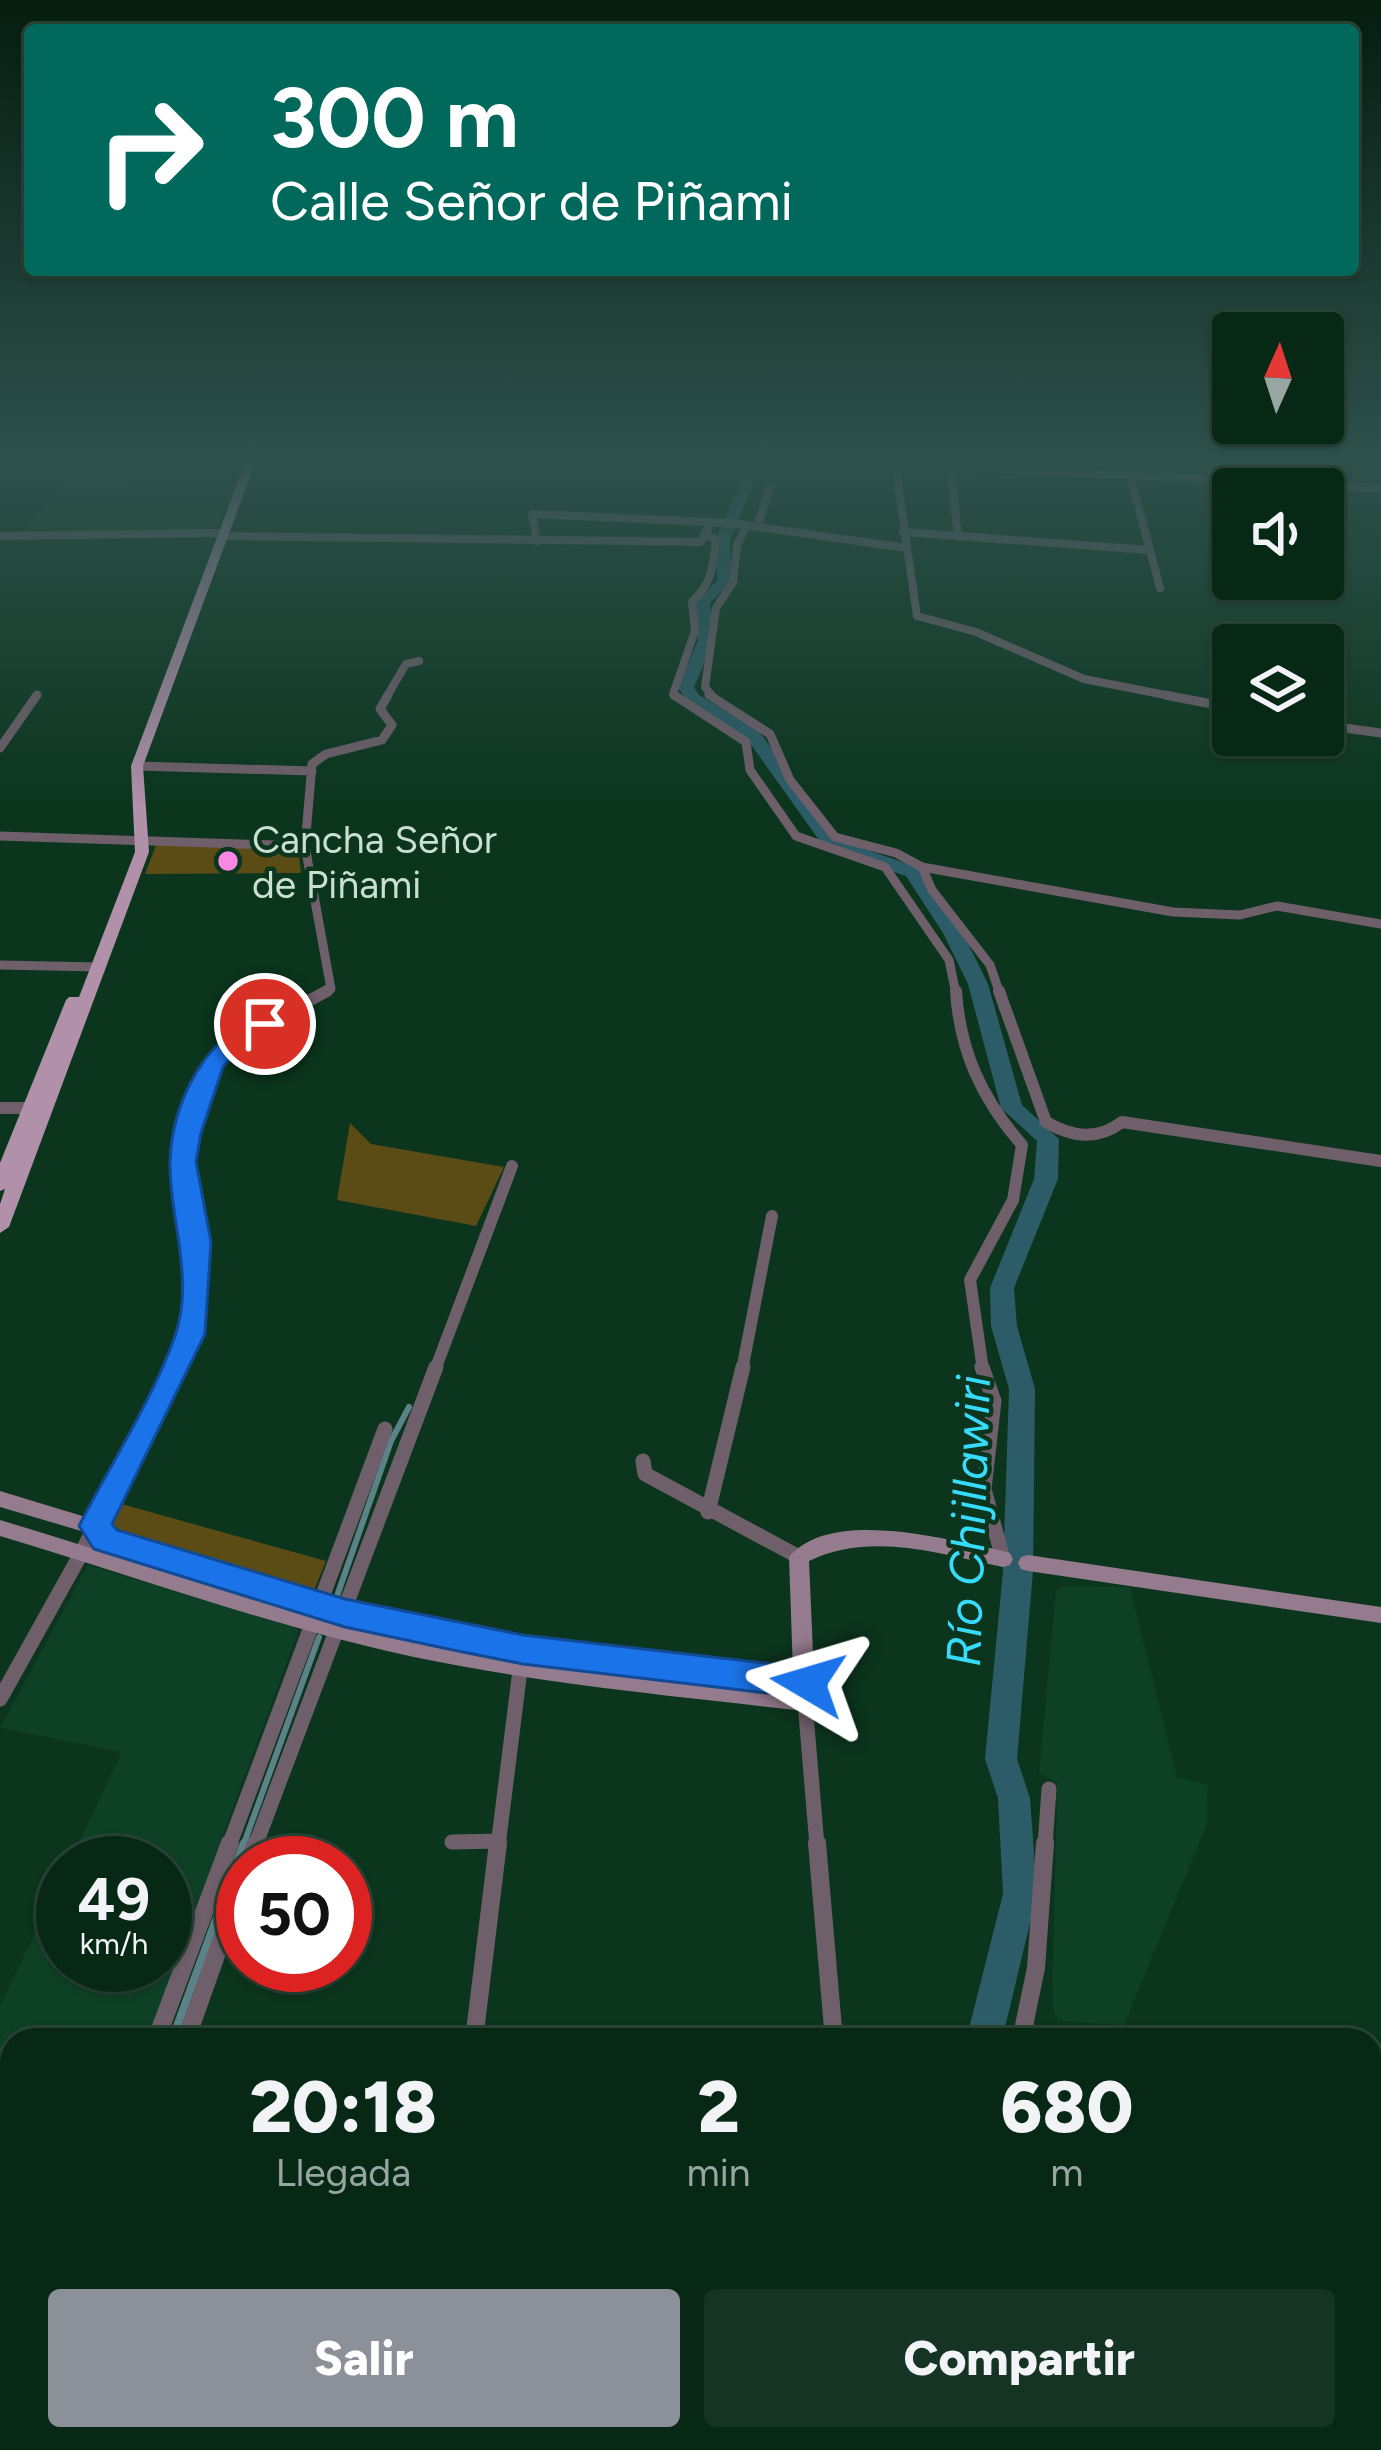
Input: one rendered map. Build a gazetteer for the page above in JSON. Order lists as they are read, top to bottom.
{
  "water": ["Río Chijllawiri"],
  "places": ["Cancha Señor de Piñami"],
  "north": "top",
  "page": {
    "turn": ["300 m", "Calle Señor de Piñami"],
    "speed": "49 km/h",
    "limit": "50",
    "eta": [
      "20:18",
      "Llegada",
      "2",
      "min",
      "680",
      "m"
    ],
    "buttons": ["Salir", "Compartir"]
  }
}
